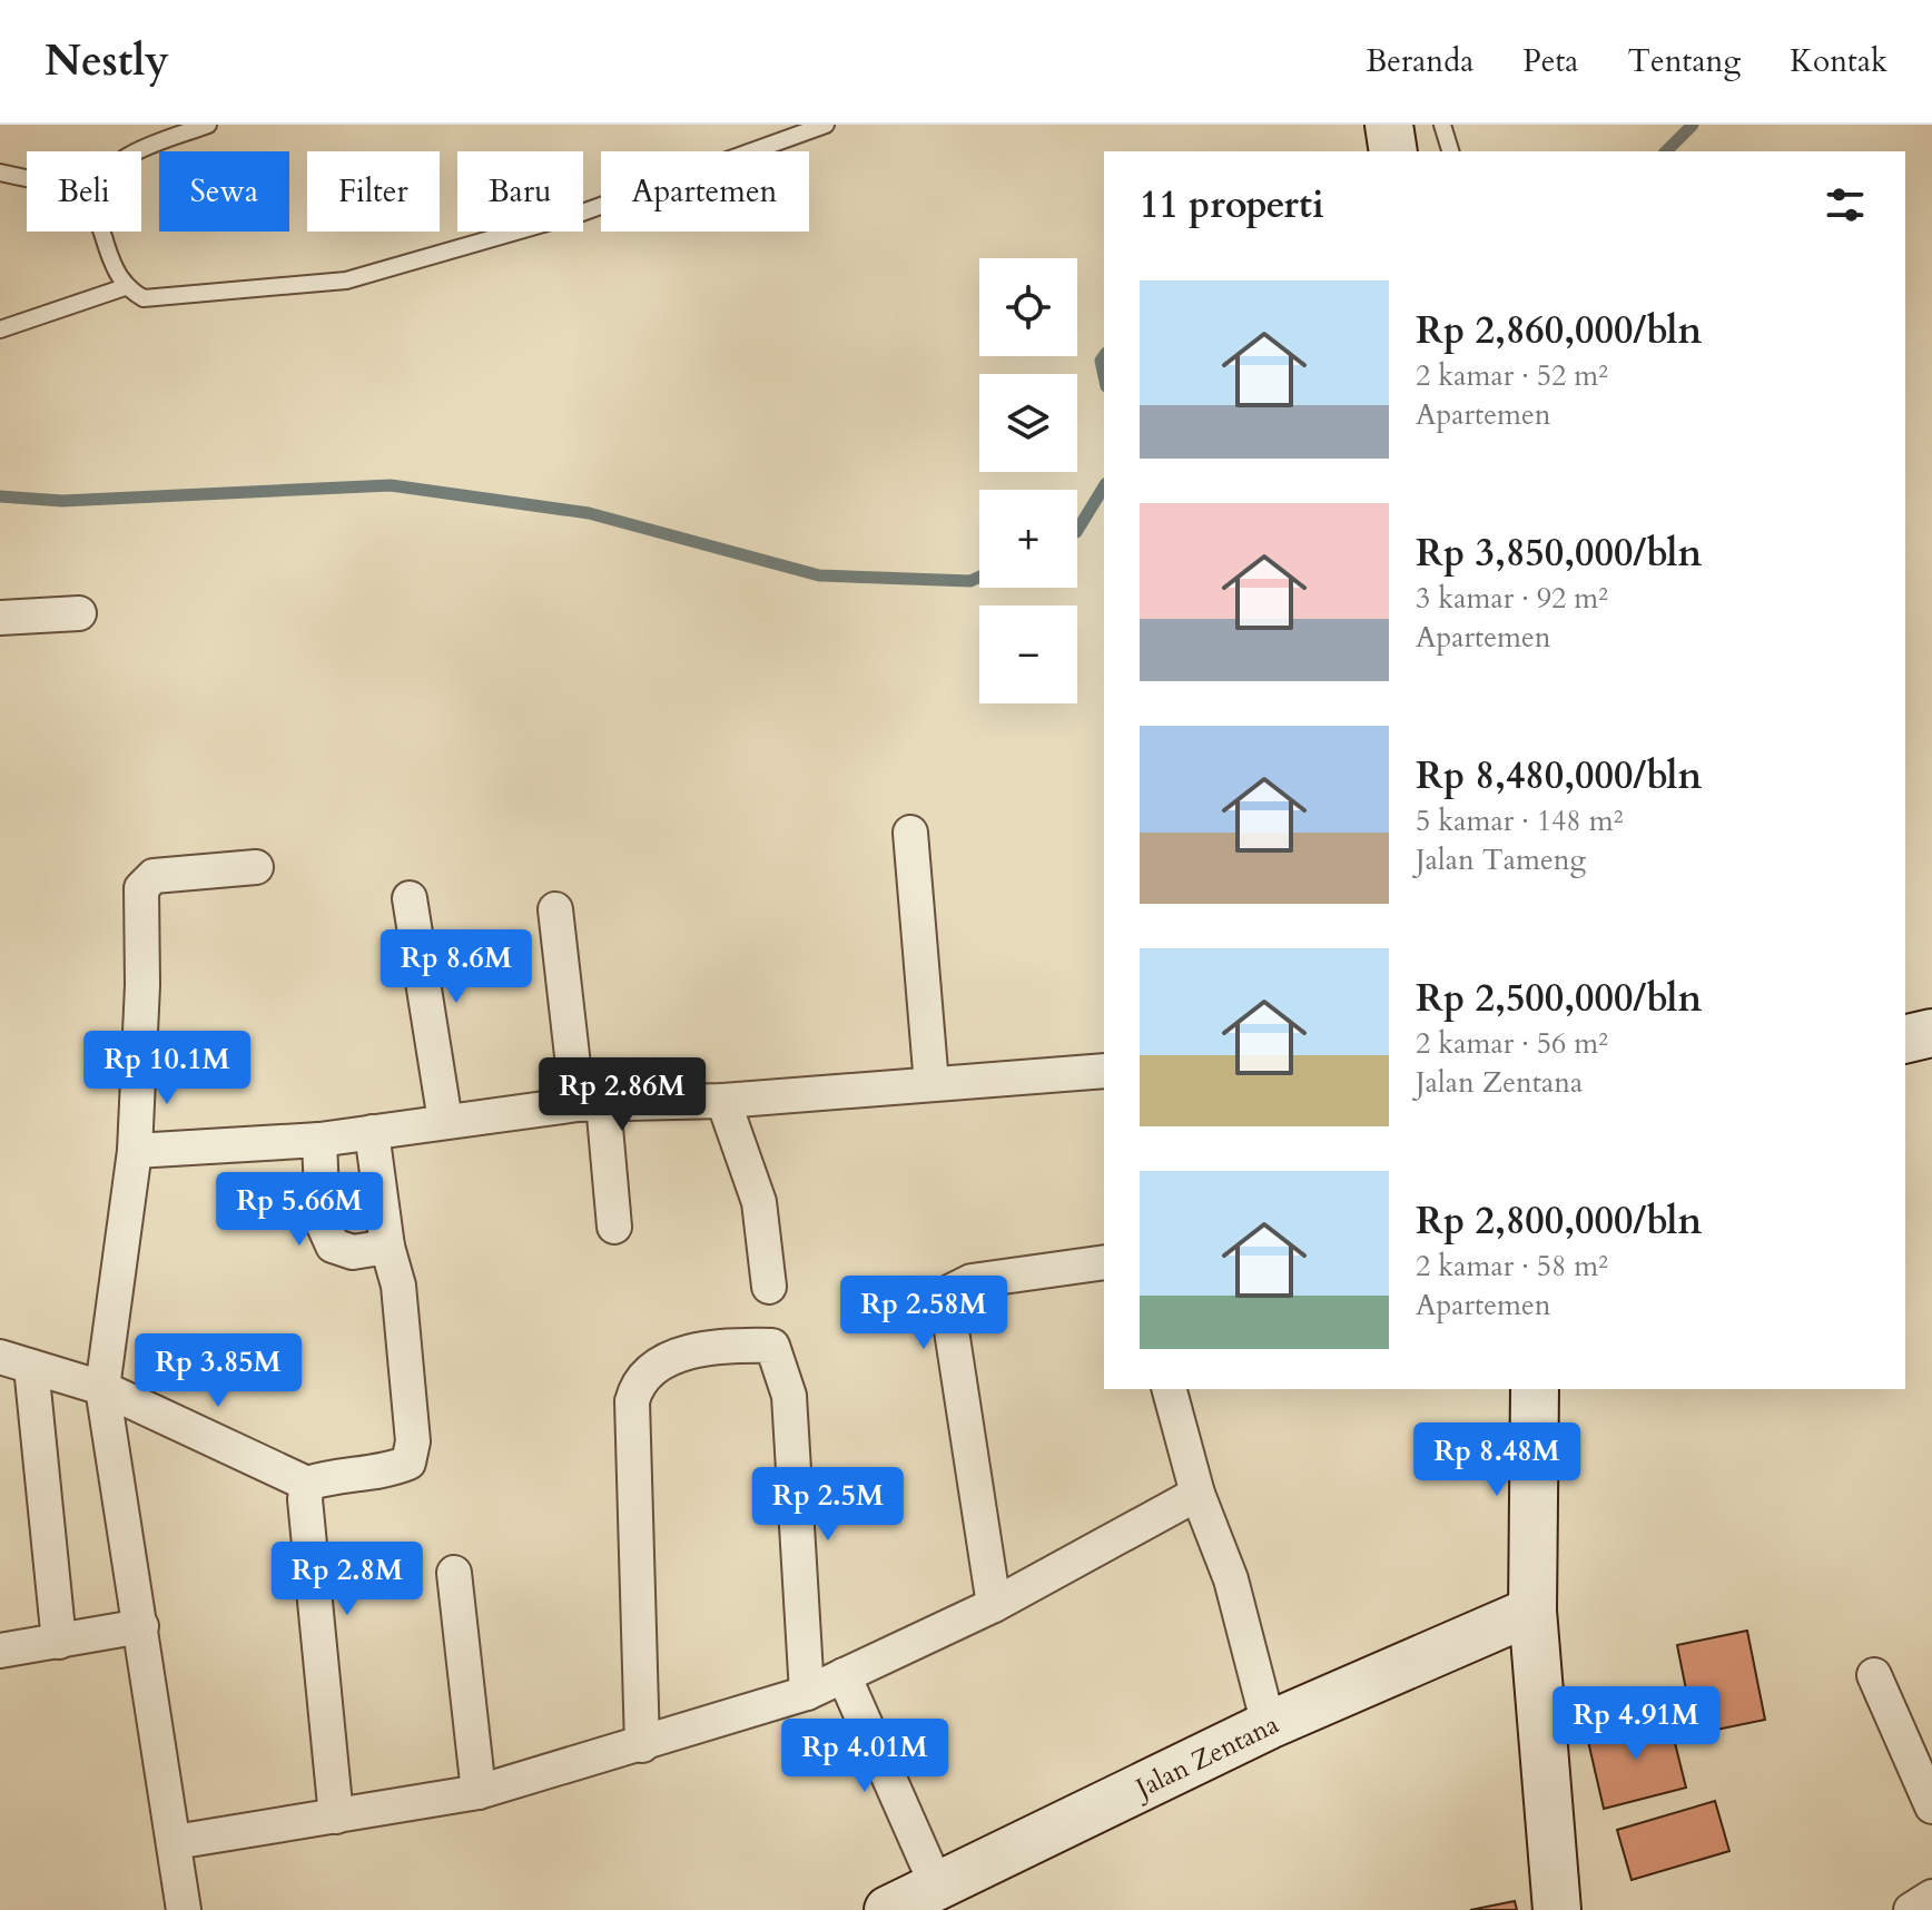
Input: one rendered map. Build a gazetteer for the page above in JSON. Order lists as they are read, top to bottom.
{
  "streets": {
    "street": ["Jalan Zentana"]
  },
  "page": {
    "header": "Nestly",
    "nav": [
      "Beranda",
      "Peta",
      "Tentang",
      "Kontak"
    ],
    "chip": [
      "Beli",
      "Sewa",
      "Filter",
      "Baru",
      "Apartemen"
    ],
    "heading": "11 properti",
    "map_buttons": ["+", "−"],
    "list": [
      {
        "name": "Rp 2,860,000/bln",
        "note": "2 kamar · 52 m² · Apartemen"
      },
      {
        "name": "Rp 3,850,000/bln",
        "note": "3 kamar · 92 m² · Apartemen"
      },
      {
        "name": "Rp 8,480,000/bln",
        "note": "5 kamar · 148 m² · Jalan Tameng"
      },
      {
        "name": "Rp 2,500,000/bln",
        "note": "2 kamar · 56 m² · Jalan Zentana"
      },
      {
        "name": "Rp 2,800,000/bln",
        "note": "2 kamar · 58 m² · Apartemen"
      }
    ],
    "price": [
      "Rp 8.6M",
      "Rp 10.1M",
      "Rp 2.86M",
      "Rp 5.66M",
      "Rp 2.58M",
      "Rp 3.85M",
      "Rp 8.48M",
      "Rp 2.5M",
      "Rp 2.8M",
      "Rp 4.91M",
      "Rp 4.01M"
    ]
  }
}
